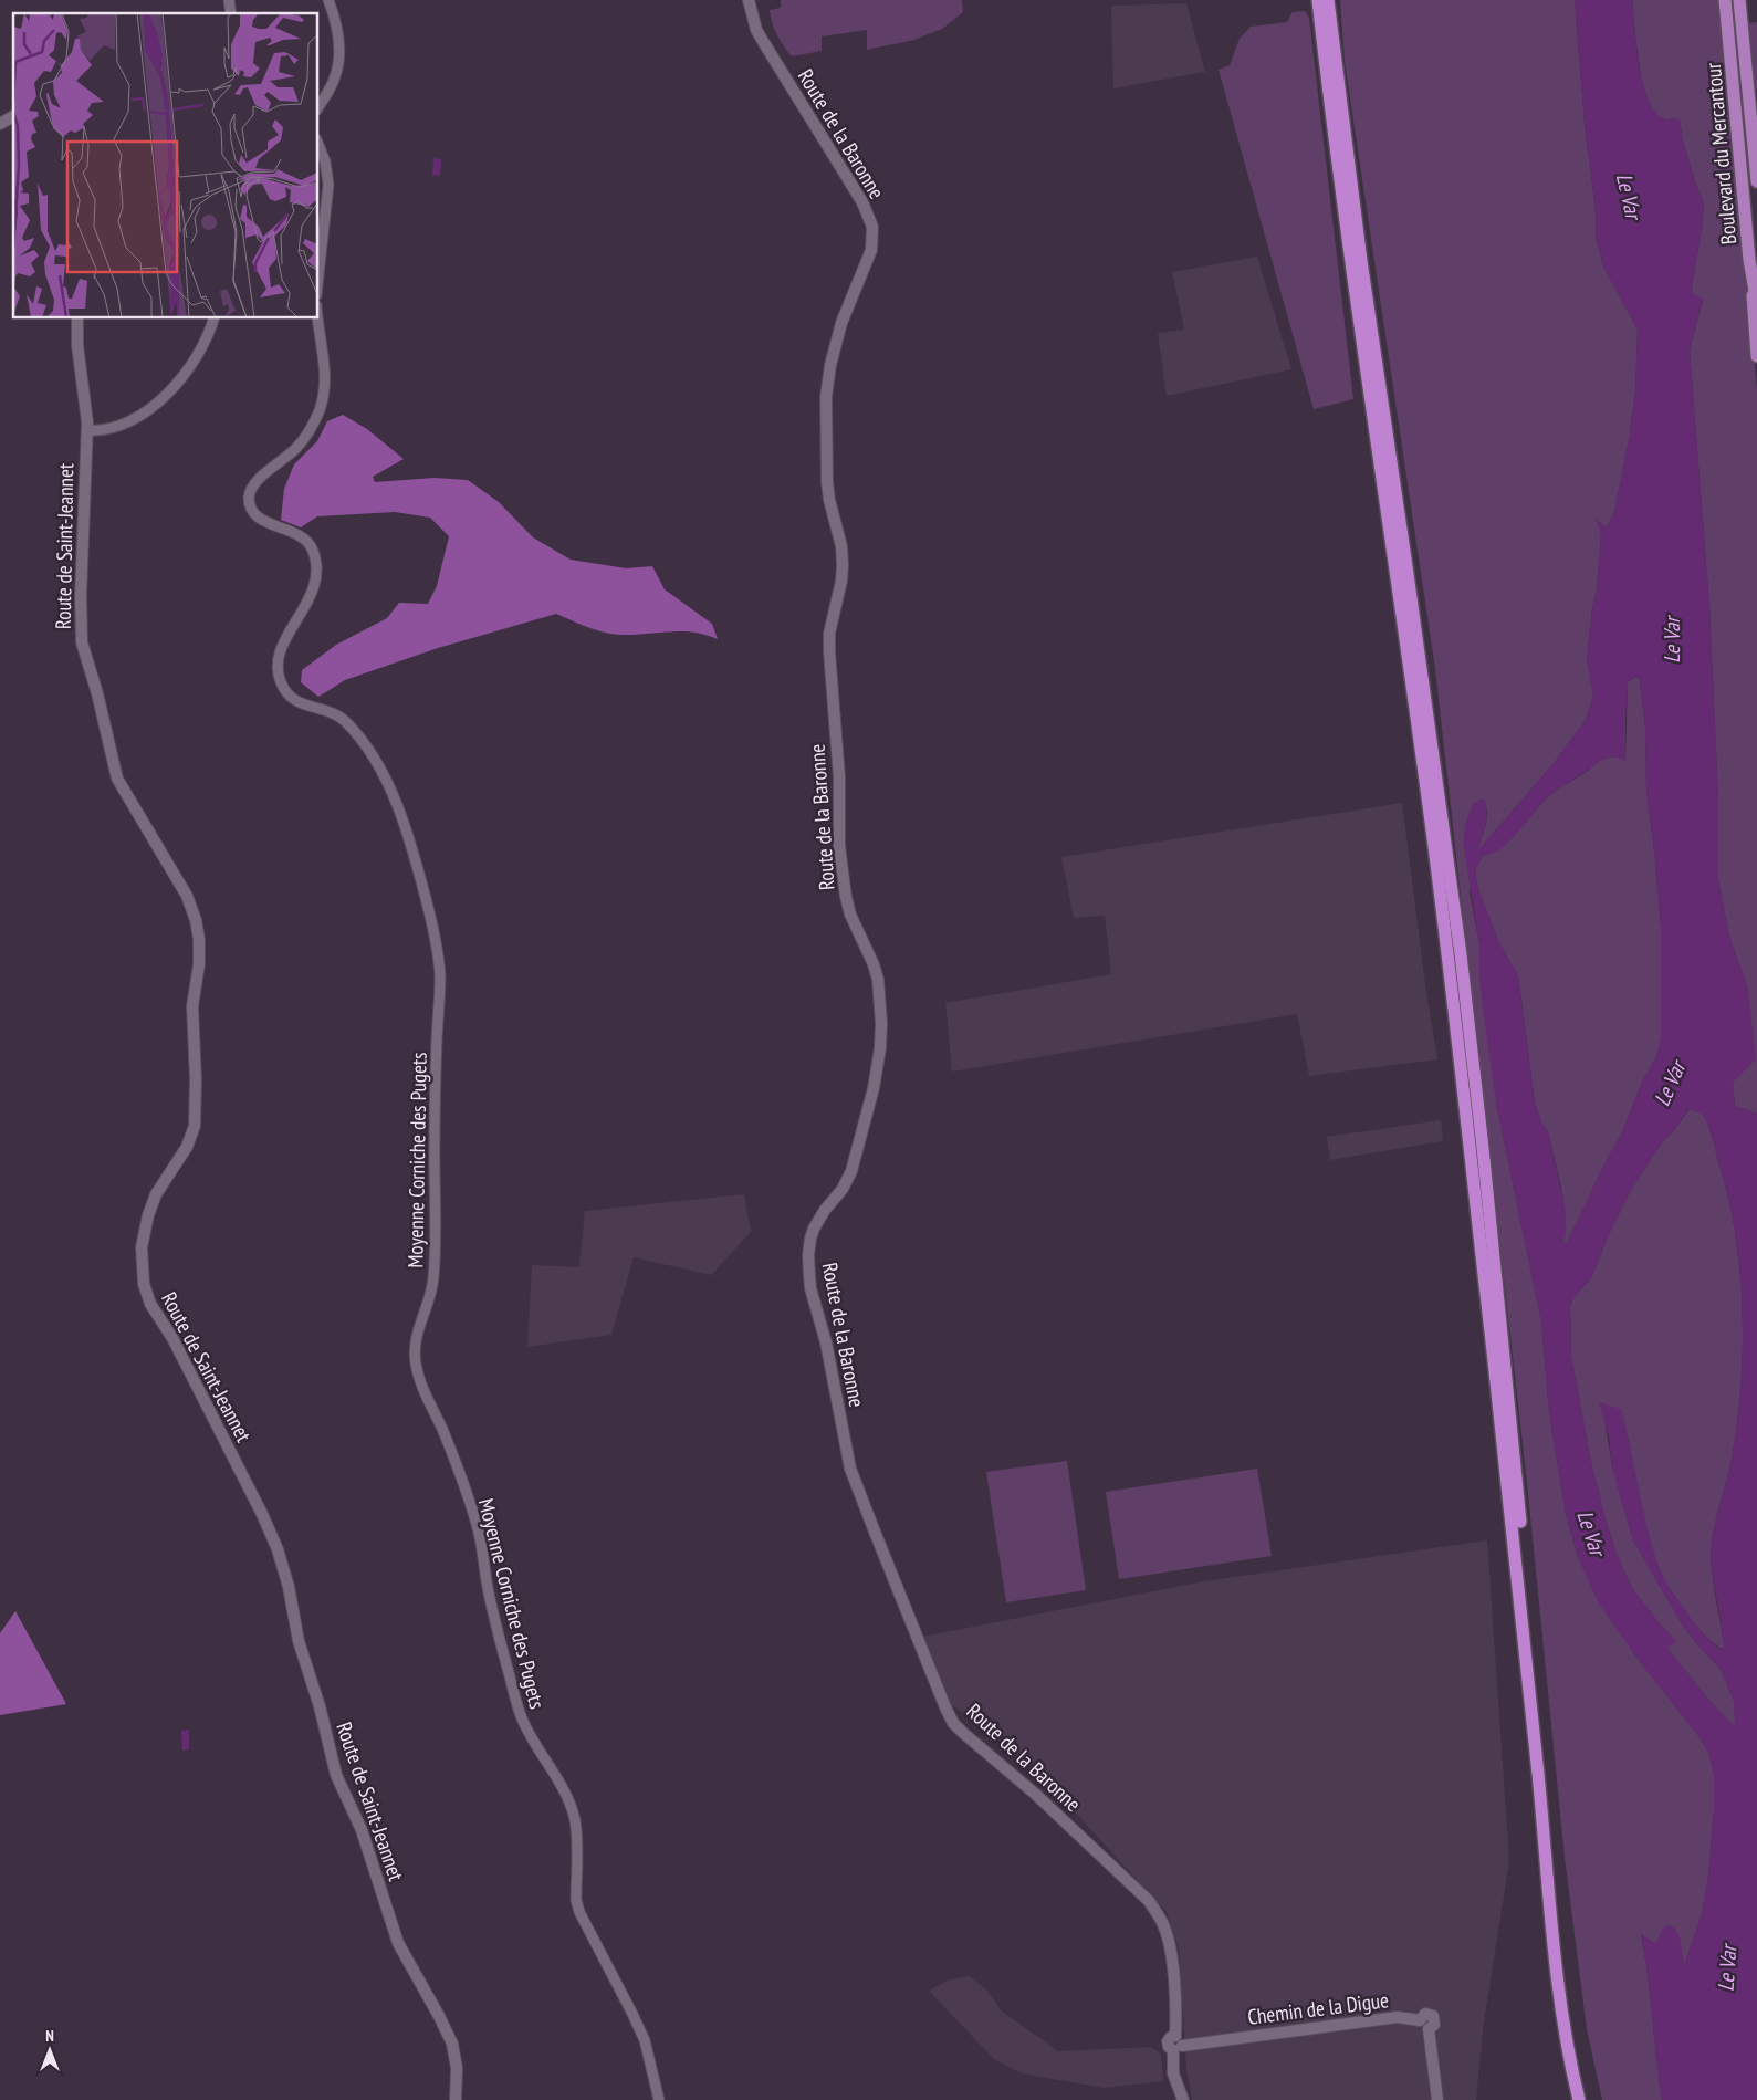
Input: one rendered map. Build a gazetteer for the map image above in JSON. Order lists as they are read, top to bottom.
{
  "streets": {
    "main road": [
      "Route de la Baronne",
      "Boulevard du Mercantour",
      "Route de Saint-Jeannet",
      "Chemin de la Digue"
    ],
    "street": ["Moyenne Corniche des Pugets"]
  },
  "crossings": [
    ["Route de la Baronne", "Chemin de la Digue"]
  ],
  "water": ["Le Var"],
  "north": "top"
}
